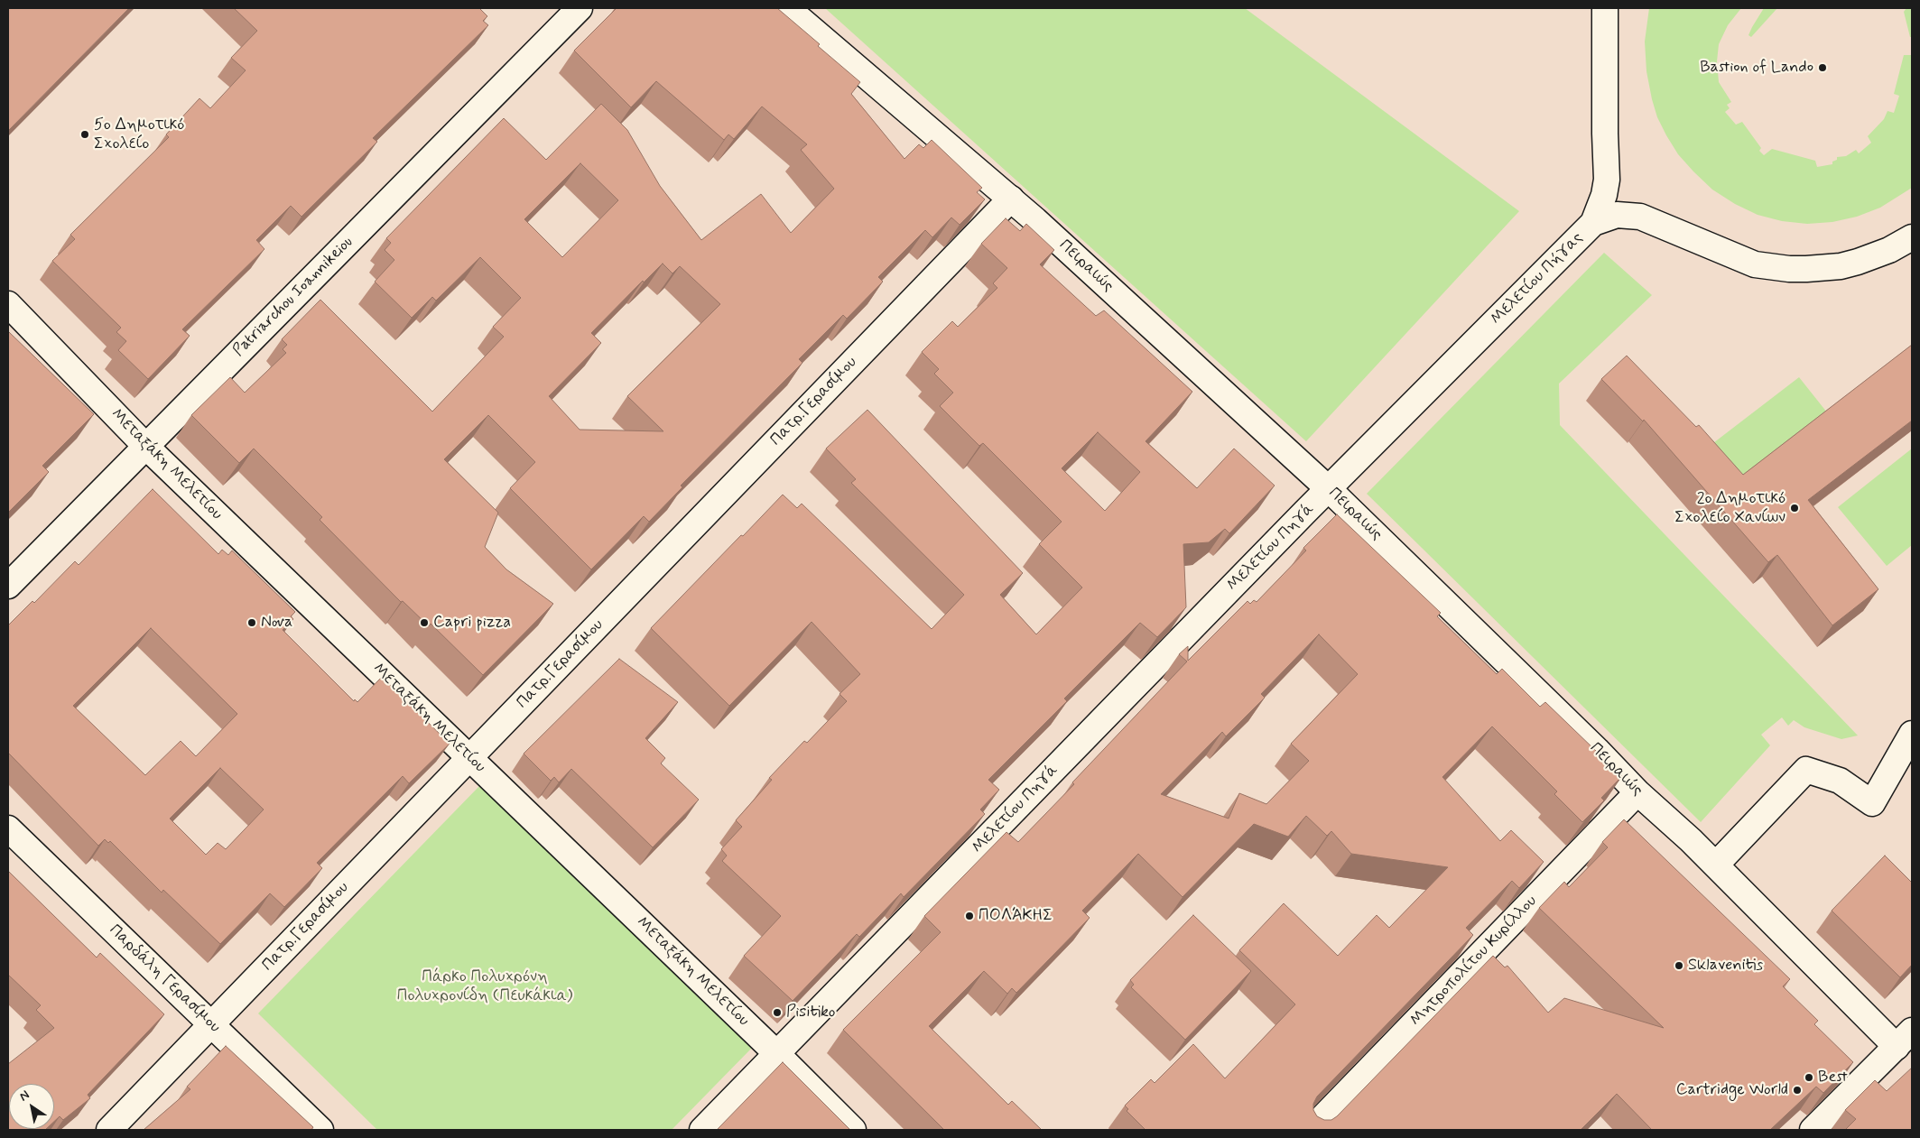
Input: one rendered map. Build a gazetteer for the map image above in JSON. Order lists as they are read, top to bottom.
{
  "streets": {
    "street": [
      "Πειραιώς",
      "Μελετίου Πήγας",
      "Patriarchou Ioannikeiou",
      "Πατρ.Γερασίμου",
      "Μεταξάκη Μελετίου",
      "Μελετίου Πηγά",
      "Μητροπολίτου Κυρίλλου",
      "Παρδάλη Γερασίμου"
    ]
  },
  "crossings": [
    ["Πειραιώς", "Μελετίου Πήγας"],
    ["Πειραιώς", "Πατρ.Γερασίμου"],
    ["Πειραιώς", "Μελετίου Πηγά"],
    ["Πειραιώς", "Μητροπολίτου Κυρίλλου"],
    ["Μελετίου Πήγας", "Μελετίου Πηγά"],
    ["Patriarchou Ioannikeiou", "Μεταξάκη Μελετίου"],
    ["Πατρ.Γερασίμου", "Μεταξάκη Μελετίου"],
    ["Πατρ.Γερασίμου", "Παρδάλη Γερασίμου"],
    ["Μεταξάκη Μελετίου", "Μελετίου Πηγά"]
  ],
  "parks": ["Πάρκο Πολυχρόνη Πολυχρονίδη (Πευκάκια)"],
  "places": [
    "Bastion of Lando",
    "5ο Δημοτικό Σχολείο",
    "2ο Δημοτικό Σχολείο Χανίων",
    "Nova",
    "Capri pizza",
    "ΠΟΛΆΚΗΣ",
    "Sklavenitis",
    "Pisitiko",
    "Best",
    "Cartridge World"
  ],
  "north": "top left"
}
